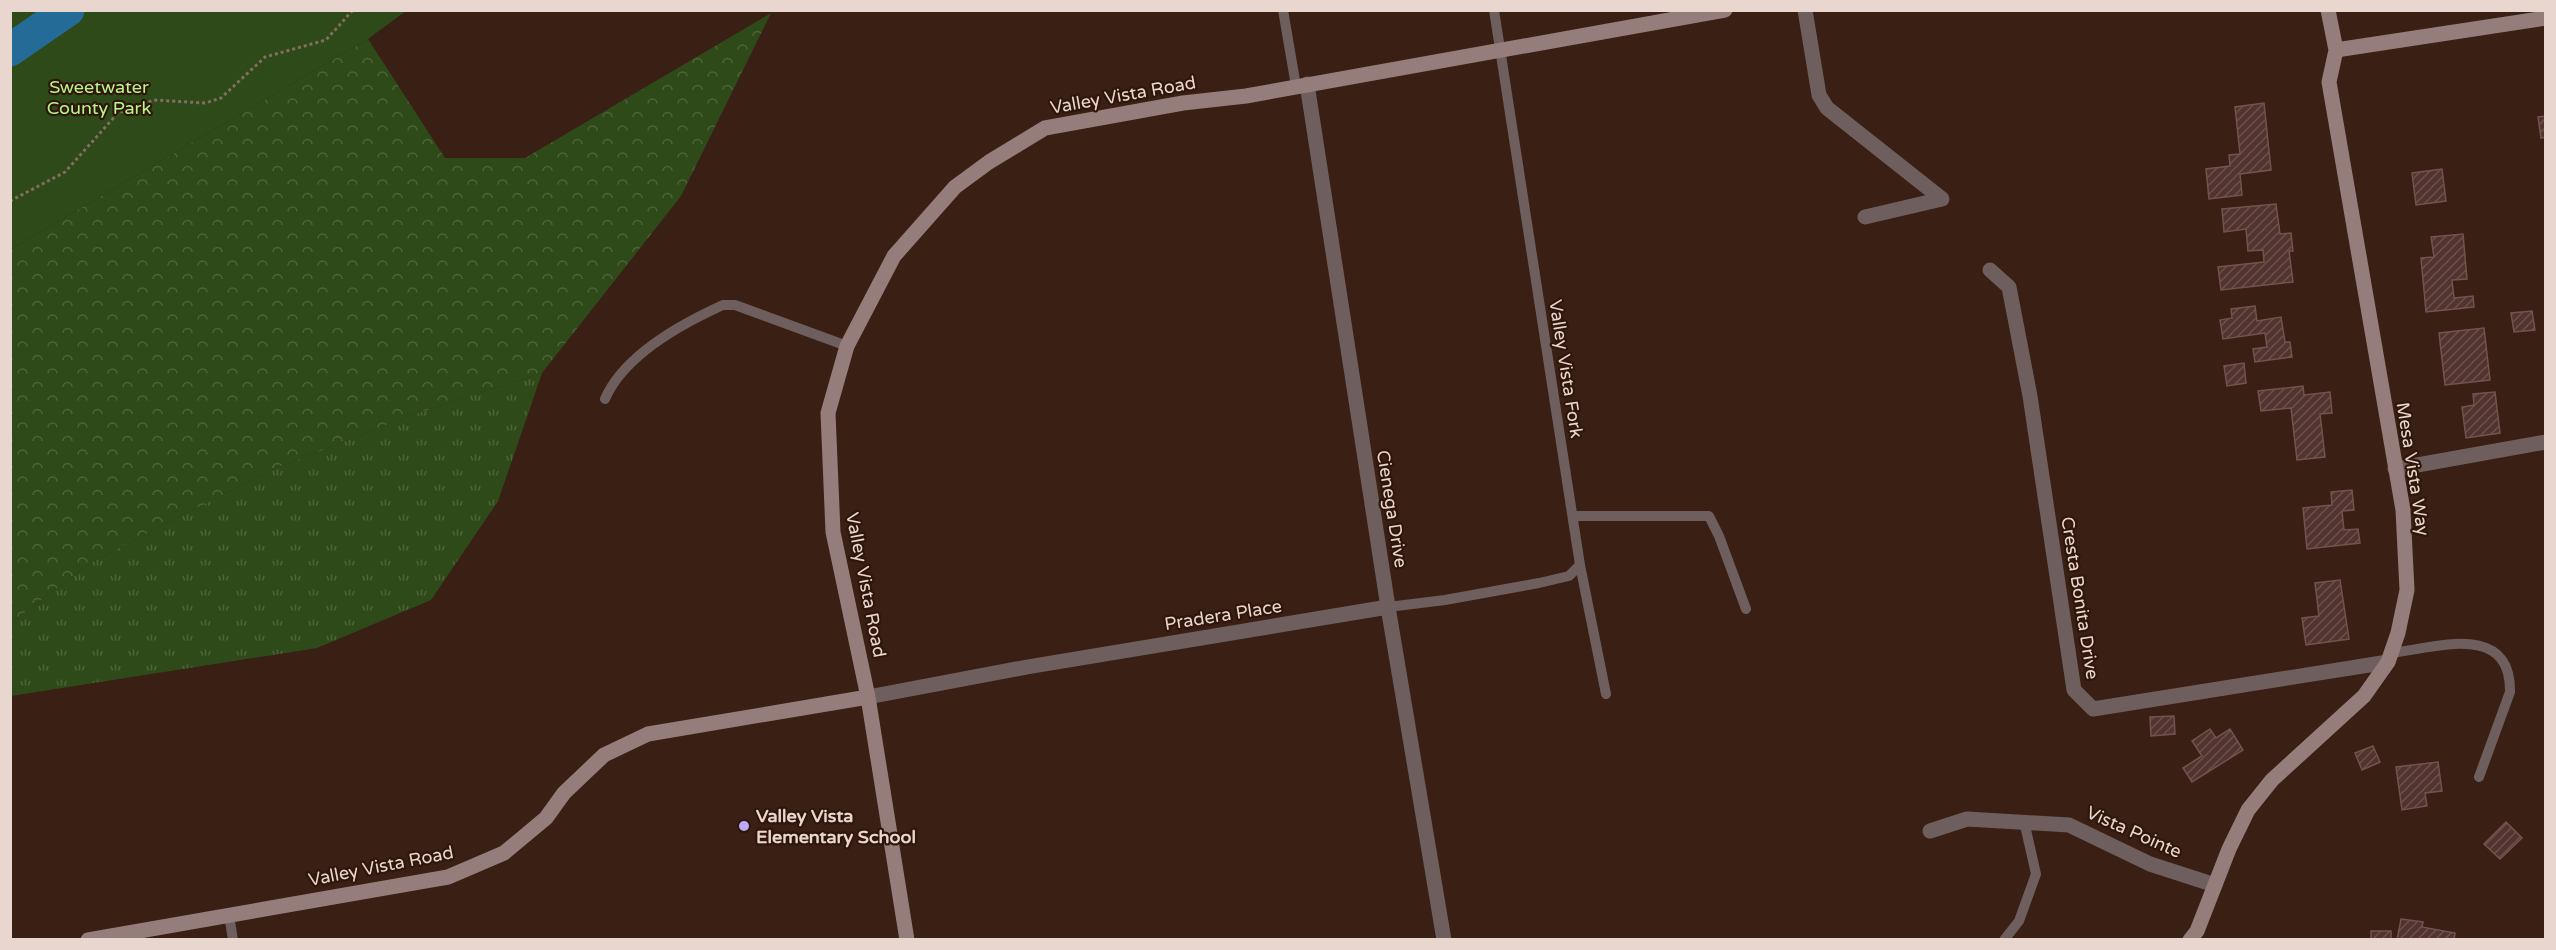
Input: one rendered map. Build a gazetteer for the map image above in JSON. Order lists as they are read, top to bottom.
{
  "streets": {
    "street": [
      "Valley Vista Road",
      "Mesa Vista Way",
      "Cienega Drive",
      "Cresta Bonita Drive",
      "Pradera Place",
      "Vista Pointe"
    ],
    "lane": ["Valley Vista Fork"]
  },
  "crossings": [
    ["Valley Vista Road", "Valley Vista Fork"],
    ["Valley Vista Road", "Cienega Drive"],
    ["Valley Vista Road", "Pradera Place"],
    ["Valley Vista Fork", "Pradera Place"],
    ["Mesa Vista Way", "Cresta Bonita Drive"],
    ["Mesa Vista Way", "Vista Pointe"],
    ["Cienega Drive", "Pradera Place"]
  ],
  "parks": ["Sweetwater County Park"],
  "places": ["Valley Vista Elementary School"]
}
